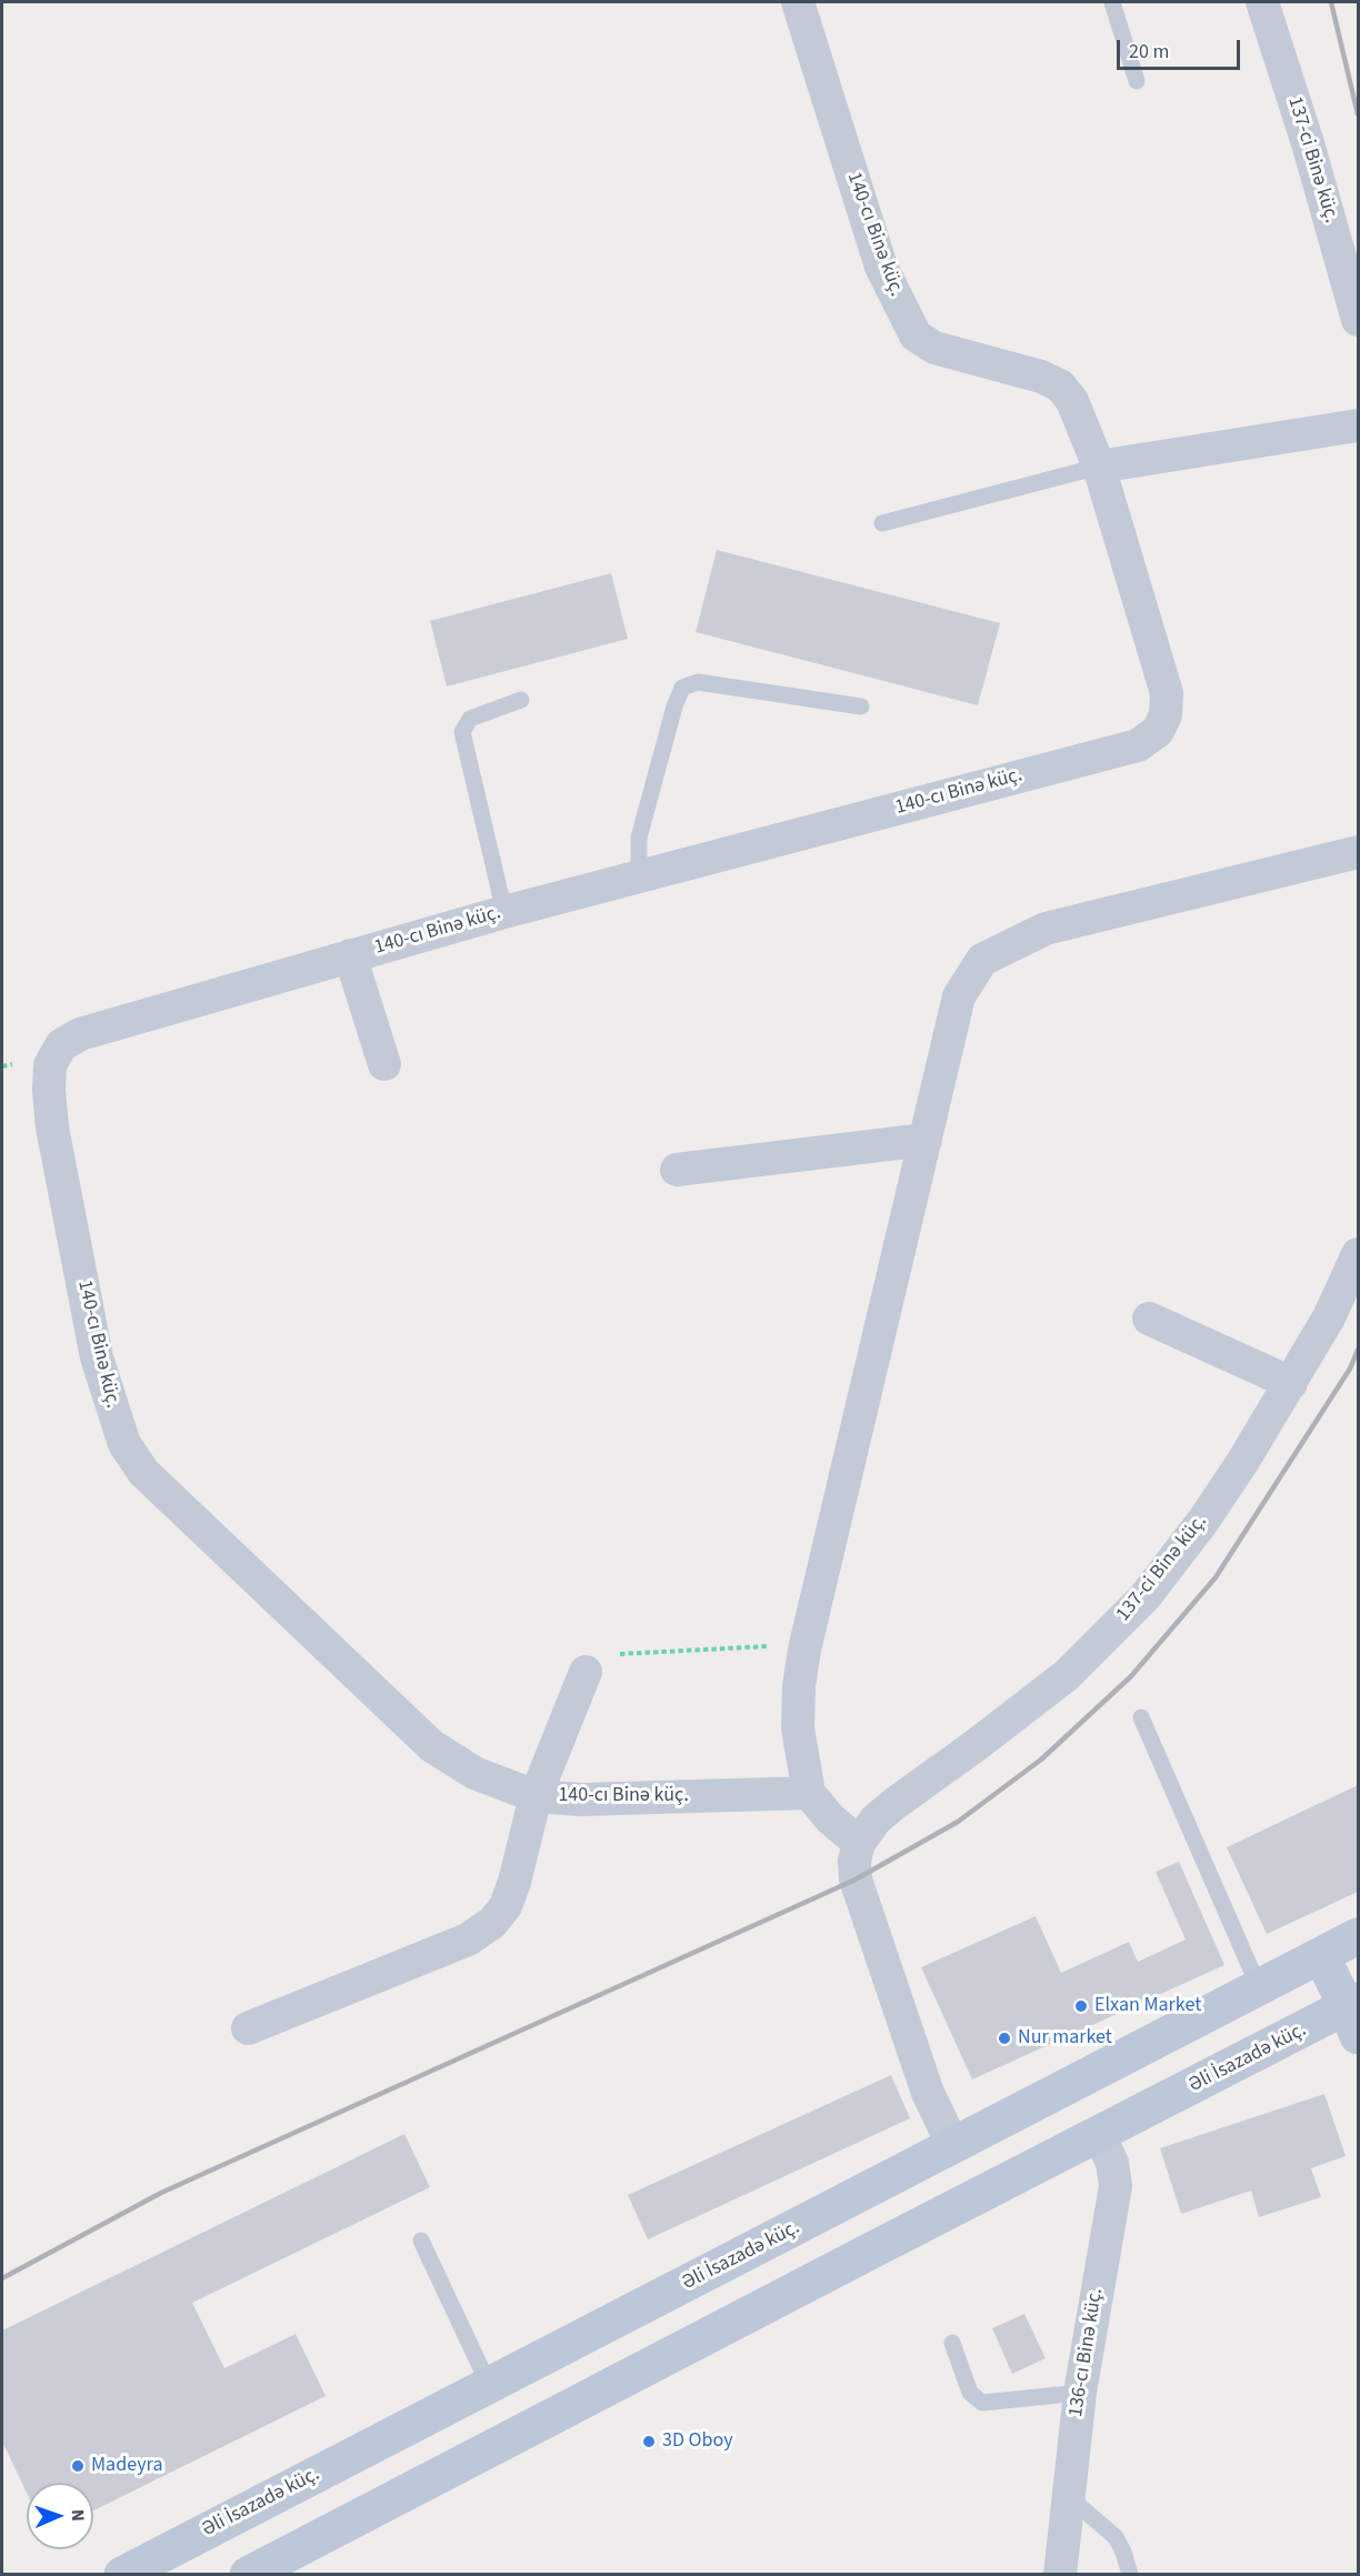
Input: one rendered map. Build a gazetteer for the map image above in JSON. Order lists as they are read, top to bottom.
{
  "streets": {
    "main road": ["Əli İsazadə küç."],
    "street": ["137-ci Binə küç.", "140-cı Binə küç.", "136-cı Binə küç."]
  },
  "crossings": [
    ["Əli İsazadə küç.", "136-cı Binə küç."]
  ],
  "places": [
    "Elxan Market",
    "Nur market",
    "3D Oboy",
    "Madeyra"
  ],
  "scale_bar": "20 m",
  "north": "right"
}
